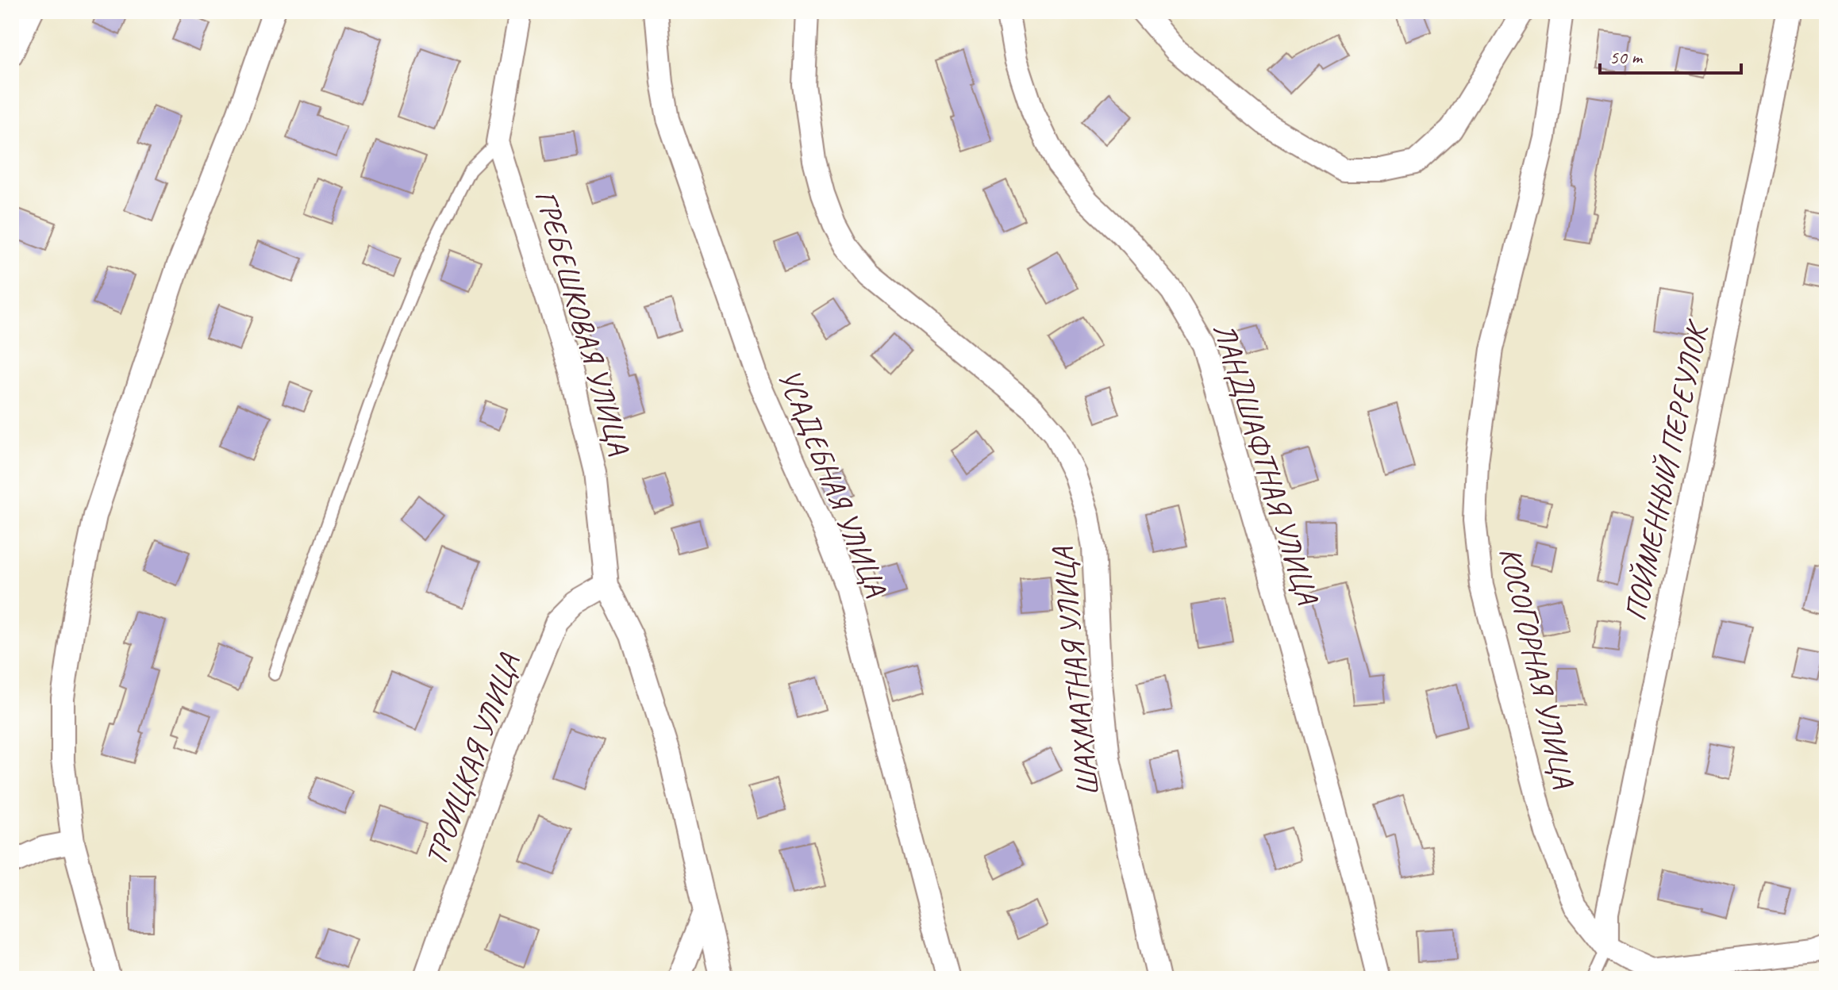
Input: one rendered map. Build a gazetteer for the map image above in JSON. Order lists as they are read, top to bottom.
{
  "streets": {
    "street": [
      "ГРЕБЕШКОВАЯ УЛИЦА",
      "ЛАНДШАФТНАЯ УЛИЦА",
      "ПОЙМЕННЫЙ ПЕРЕУЛОК",
      "УСАДЕБНАЯ УЛИЦА",
      "КОСОГОРНАЯ УЛИЦА",
      "ШАХМАТНАЯ УЛИЦА",
      "ТРОИЦКАЯ УЛИЦА"
    ]
  },
  "crossings": [
    ["ГРЕБЕШКОВАЯ УЛИЦА", "ТРОИЦКАЯ УЛИЦА"],
    ["ПОЙМЕННЫЙ ПЕРЕУЛОК", "КОСОГОРНАЯ УЛИЦА"]
  ],
  "scale_bar": "50 m"
}
